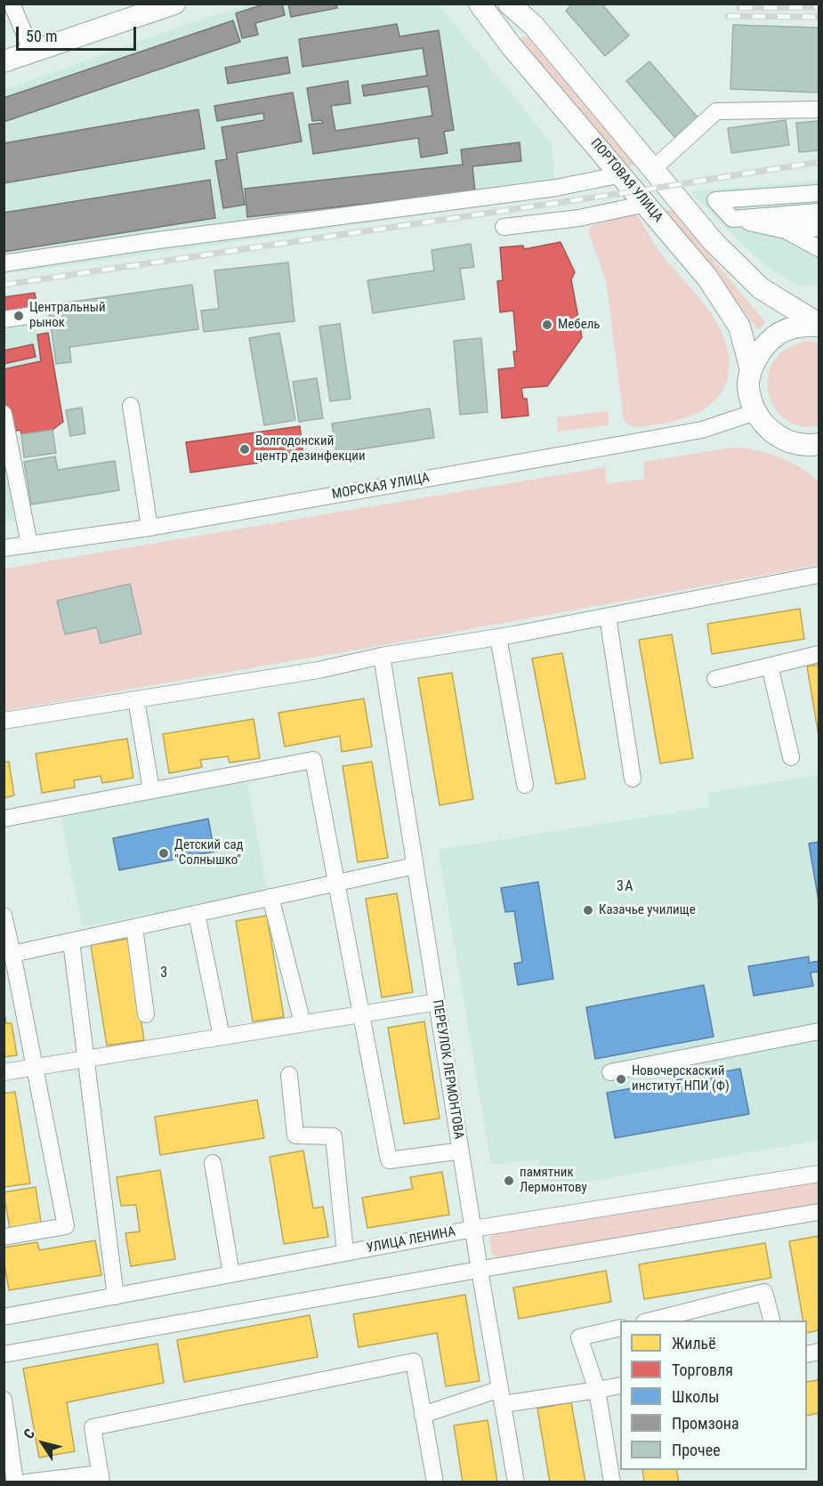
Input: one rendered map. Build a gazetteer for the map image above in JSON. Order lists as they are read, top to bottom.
{
  "streets": {
    "main road": ["ПОРТОВАЯ УЛИЦА"],
    "street": ["МОРСКАЯ УЛИЦА", "ПЕРЕУЛОК ЛЕРМОНТОВА", "УЛИЦА ЛЕНИНА"]
  },
  "crossings": [
    ["ПЕРЕУЛОК ЛЕРМОНТОВА", "УЛИЦА ЛЕНИНА"]
  ],
  "districts": ["3А", "3"],
  "places": [
    "Центральный рынок",
    "Мебель",
    "Волгодонский центр дезинфекции",
    "Детский сад \"Солнышко\"",
    "Казачье училище",
    "Новочерскаский институт НПИ (Ф)",
    "памятник Лермонтову"
  ],
  "legend": [
    "Жильё",
    "Торговля",
    "Школы",
    "Промзона",
    "Прочее"
  ],
  "scale_bar": "50 m",
  "north": "top left"
}
